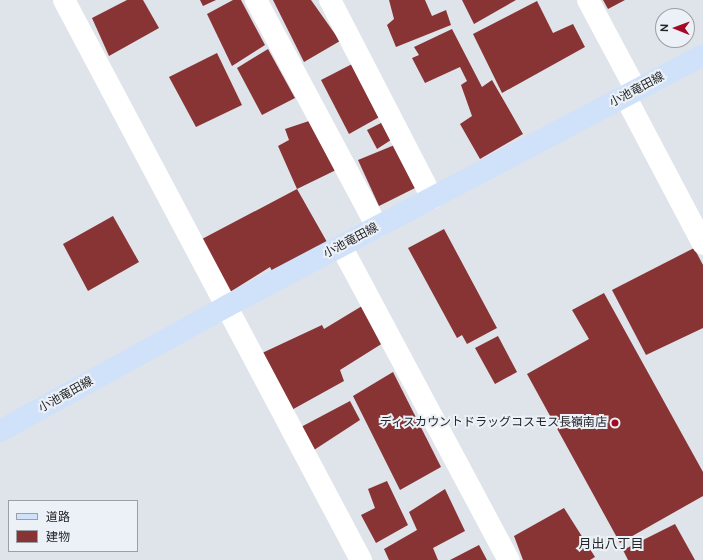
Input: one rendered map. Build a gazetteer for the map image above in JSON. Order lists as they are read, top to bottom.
{
  "streets": {
    "main road": ["小池竜田線"]
  },
  "districts": ["月出八丁目"],
  "places": ["ディスカウントドラッグコスモス長嶺南店"],
  "legend": ["道路", "建物"],
  "north": "left"
}
